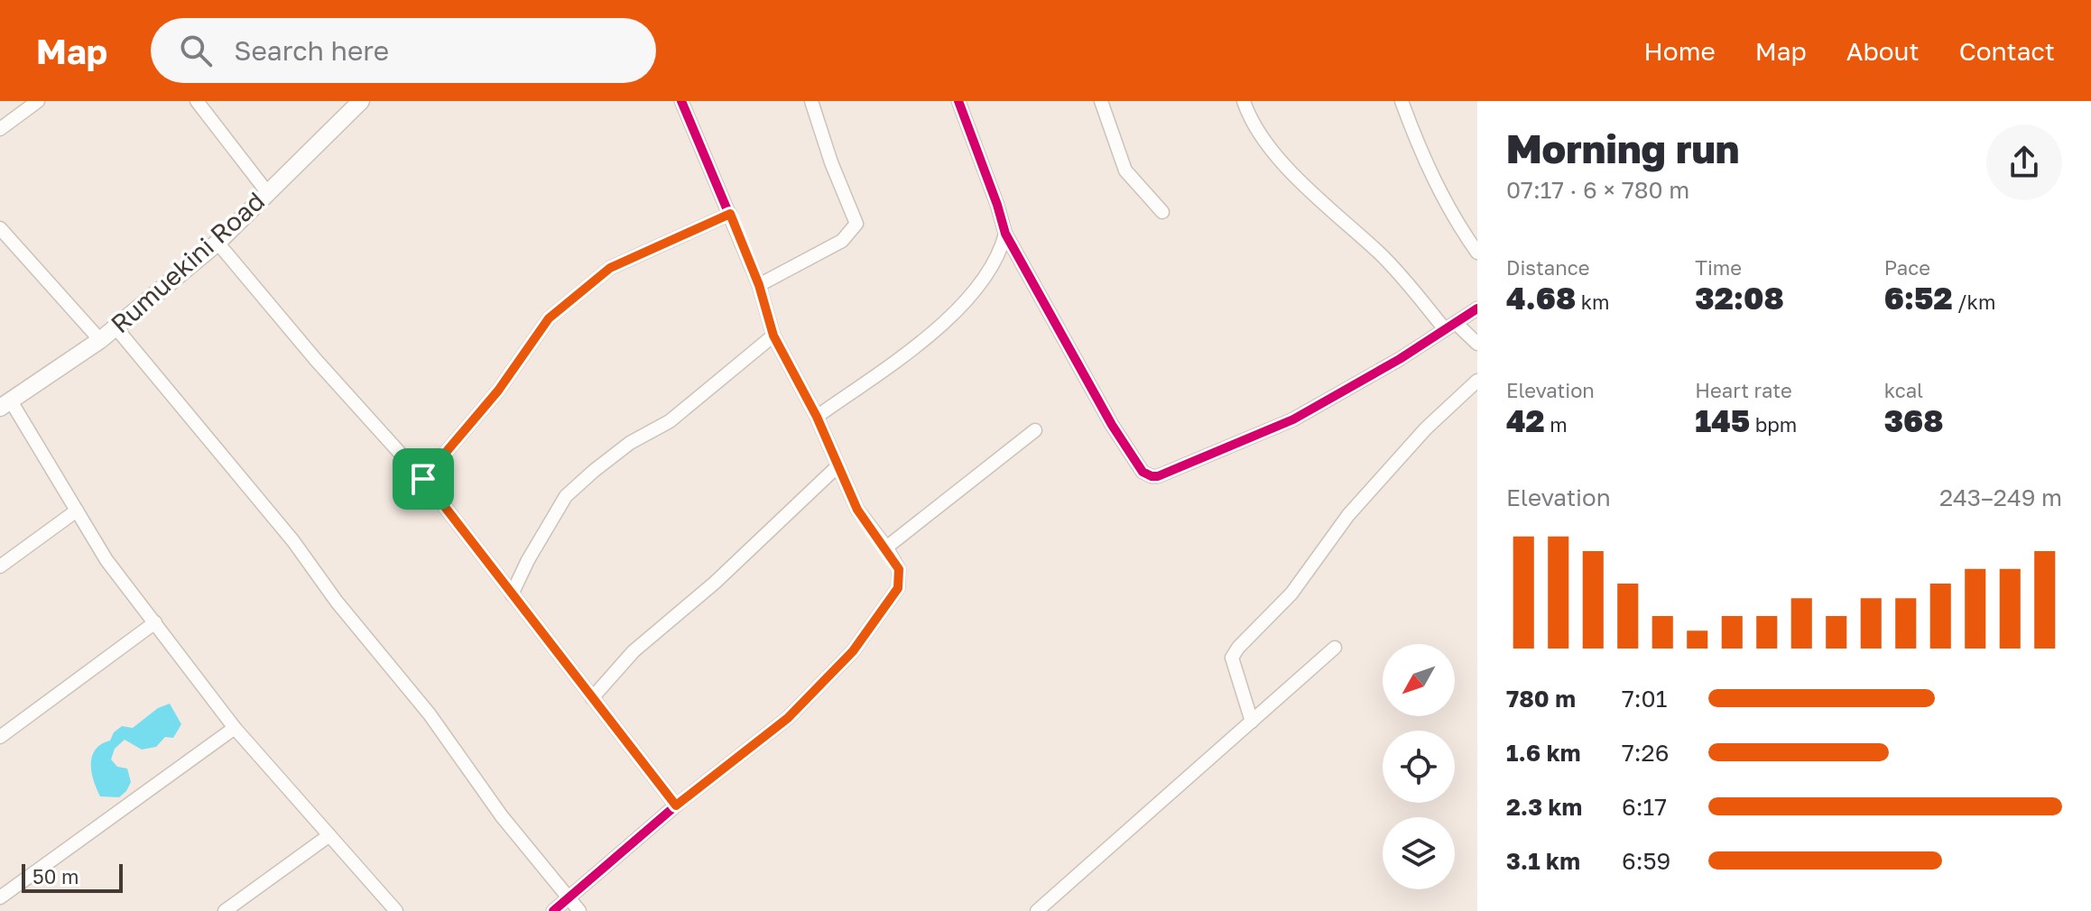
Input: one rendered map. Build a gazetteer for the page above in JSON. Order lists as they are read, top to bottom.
{
  "streets": {
    "street": ["Rumuekini Road"]
  },
  "scale_bar": "50 m",
  "north": "bottom left",
  "page": {
    "header": "Map",
    "search": "Search here",
    "nav": [
      "Home",
      "Map",
      "About",
      "Contact"
    ],
    "heading": ["Morning run", "07:17 · 6 × 780 m"],
    "stats": [
      ["Distance", "4.68 km"],
      ["Time", "32:08"],
      ["Pace", "6:52 /km"],
      ["Elevation", "42 m"],
      ["Heart rate", "145 bpm"],
      ["kcal", "368"]
    ],
    "chart": ["Elevation", "243–249 m"],
    "list": [
      {
        "name": "780 m",
        "note": "7:01"
      },
      {
        "name": "1.6 km",
        "note": "7:26"
      },
      {
        "name": "2.3 km",
        "note": "6:17"
      },
      {
        "name": "3.1 km",
        "note": "6:59"
      }
    ],
    "scale": "50 m"
  }
}
